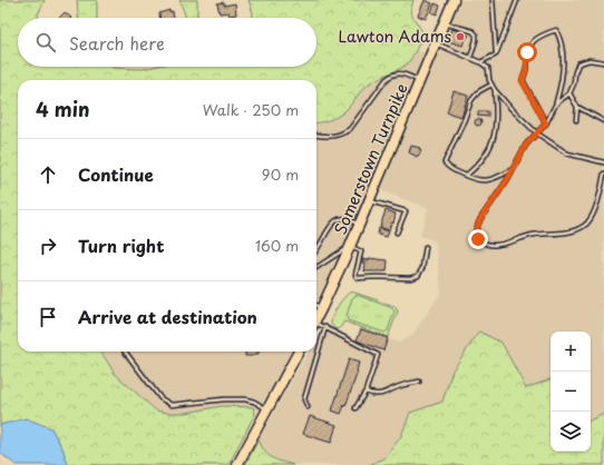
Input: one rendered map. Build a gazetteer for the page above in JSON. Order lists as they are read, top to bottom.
{
  "streets": {
    "main road": ["Somerstown Turnpike"]
  },
  "places": ["Lawton Adams"],
  "page": {
    "search": "Search here",
    "heading": ["4 min", "Walk · 250 m"],
    "list": [
      ["Continue", "90 m"],
      ["Turn right", "160 m"],
      "Arrive at destination"
    ],
    "map_buttons": ["+", "−"]
  }
}
